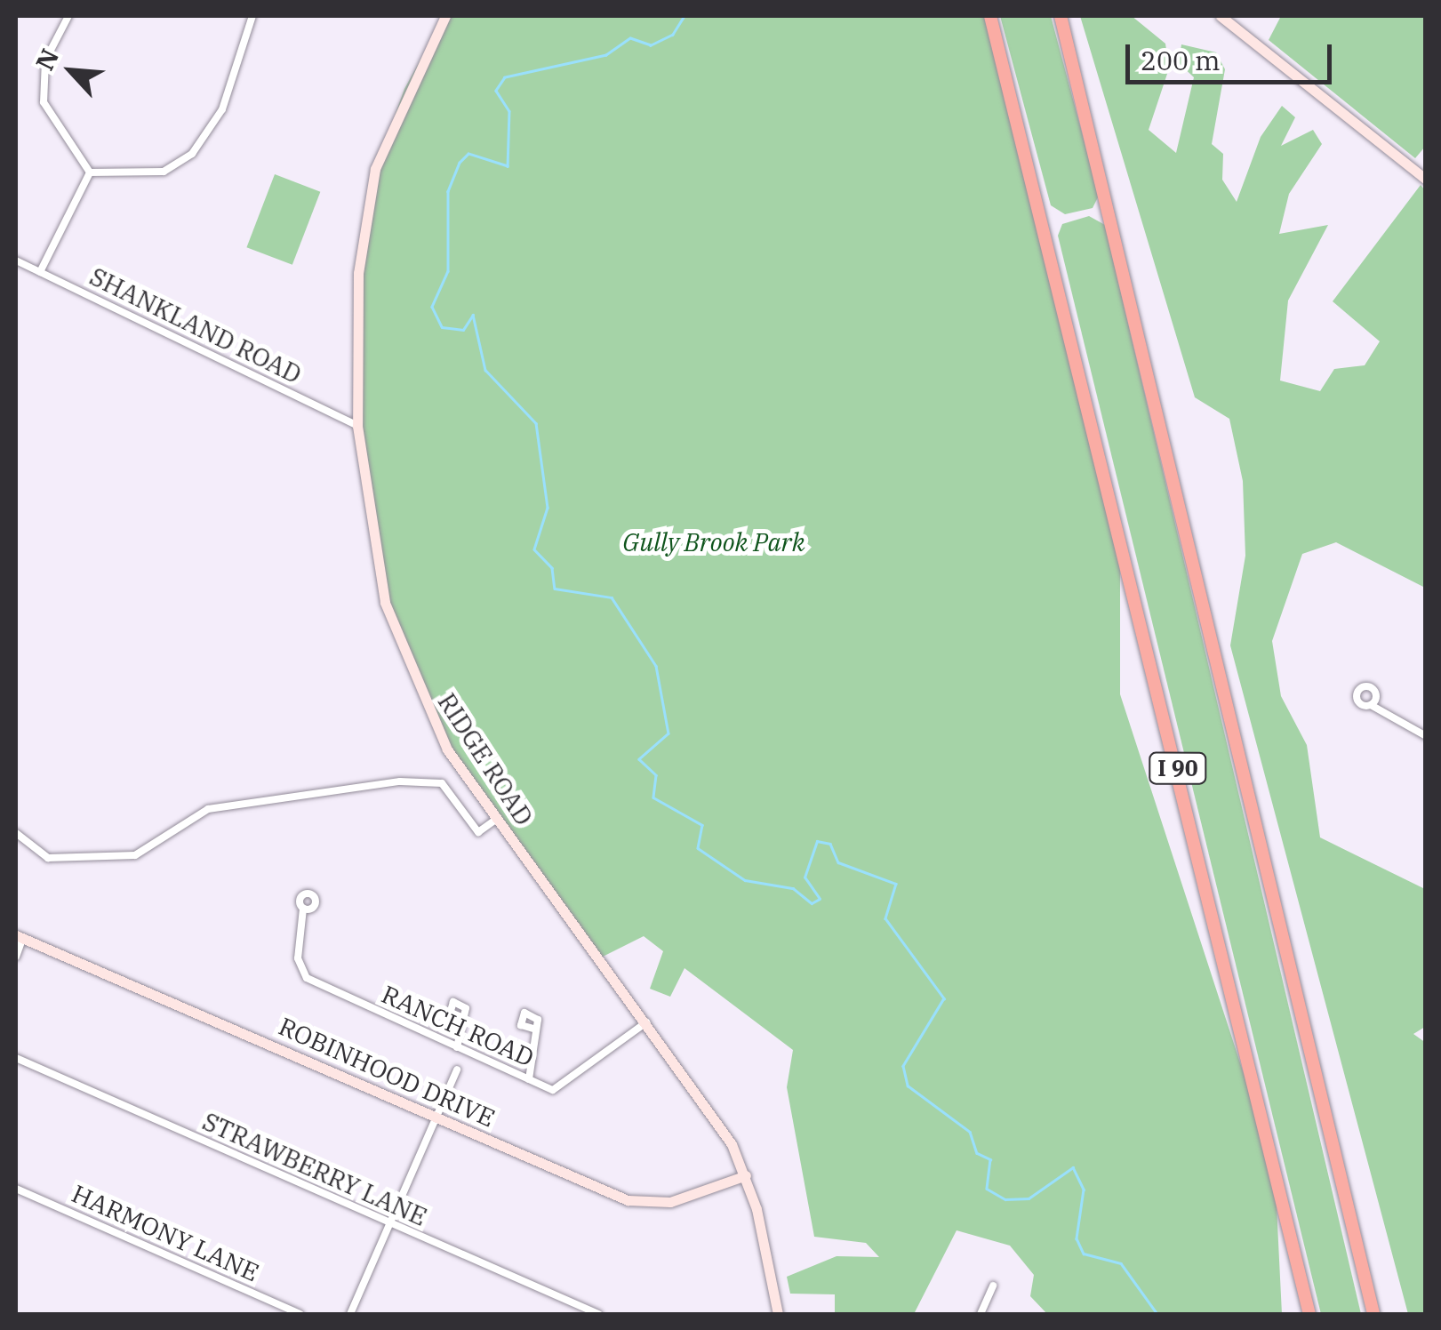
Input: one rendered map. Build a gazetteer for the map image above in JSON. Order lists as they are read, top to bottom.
{
  "streets": {
    "highway": ["I 90"],
    "main road": ["RIDGE ROAD", "ROBINHOOD DRIVE"],
    "street": [
      "SHANKLAND ROAD",
      "RANCH ROAD",
      "STRAWBERRY LANE",
      "HARMONY LANE"
    ]
  },
  "crossings": [
    ["SHANKLAND ROAD", "RIDGE ROAD"],
    ["RIDGE ROAD", "RANCH ROAD"],
    ["RIDGE ROAD", "ROBINHOOD DRIVE"]
  ],
  "parks": ["Gully Brook Park"],
  "scale_bar": "200 m",
  "north": "top left"
}
